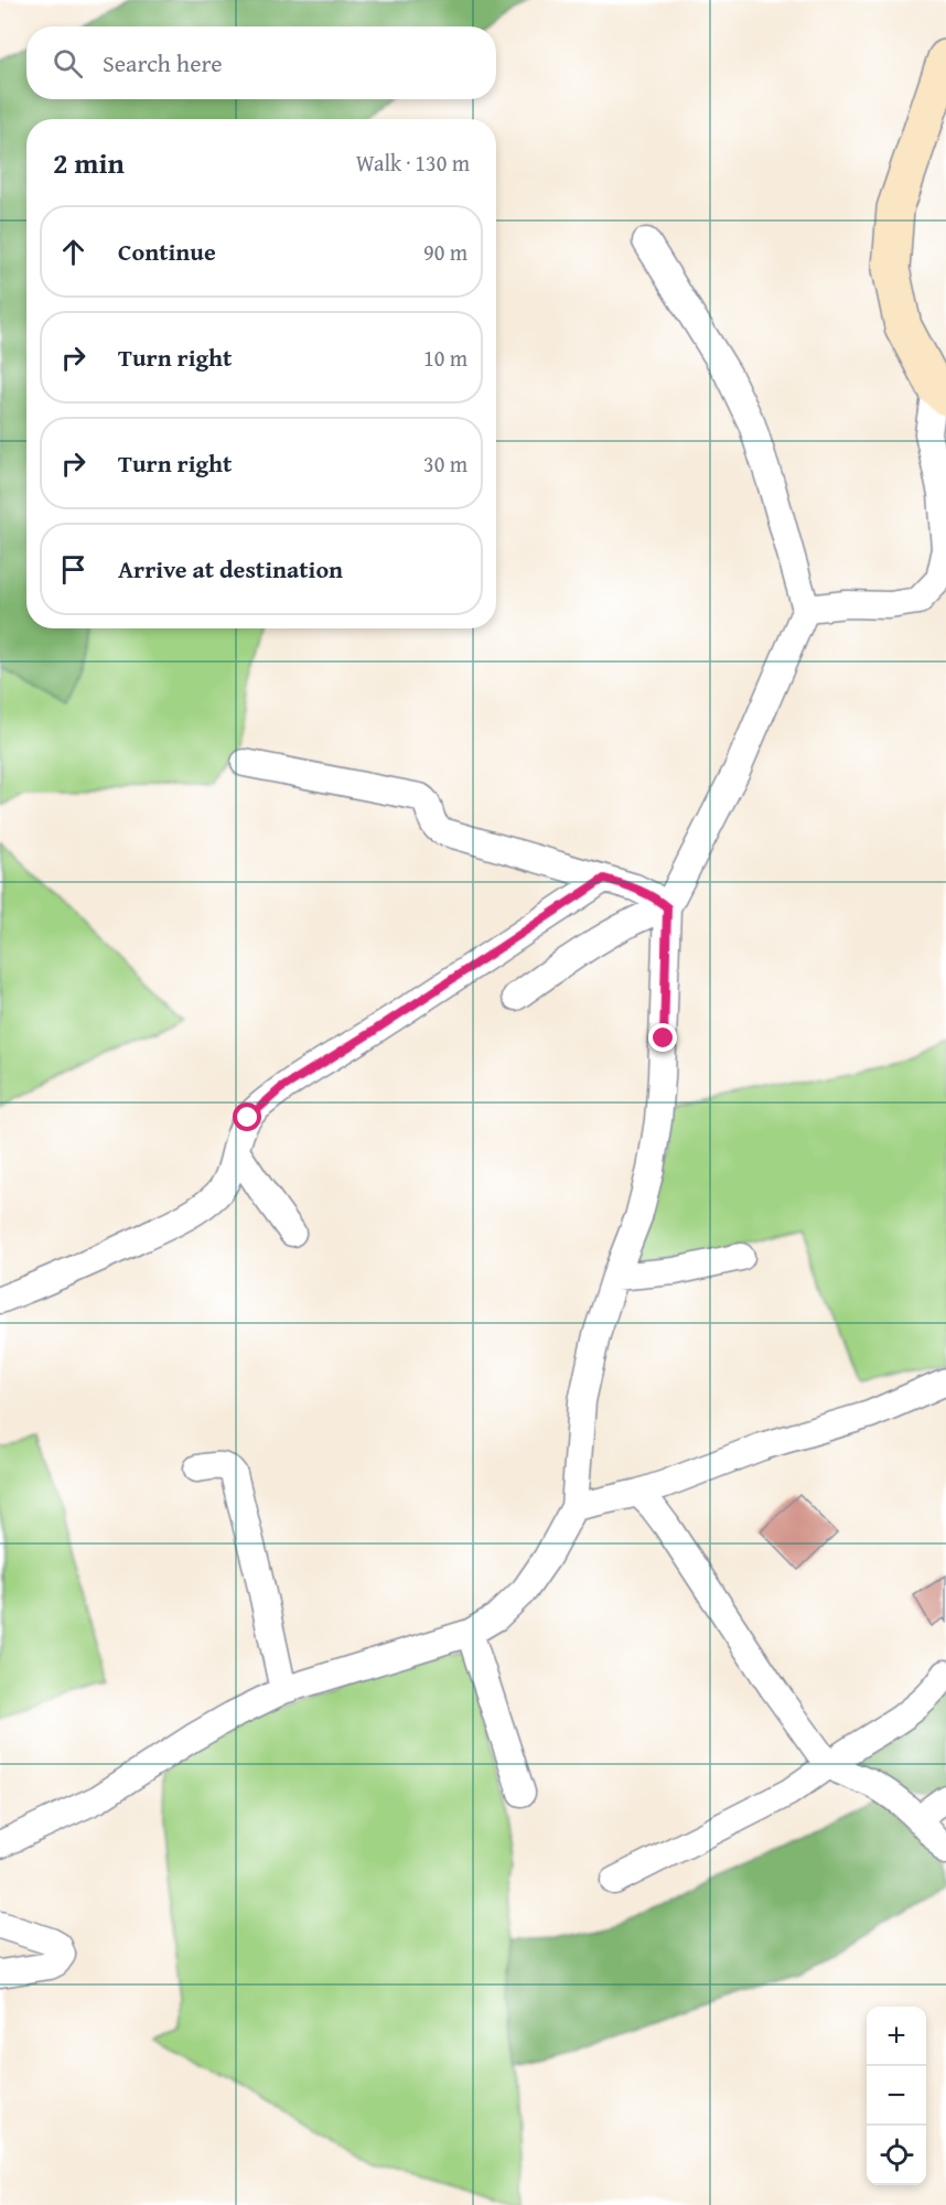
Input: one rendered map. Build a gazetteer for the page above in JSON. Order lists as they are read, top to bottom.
{
  "page": {
    "search": "Search here",
    "heading": ["2 min", "Walk · 130 m"],
    "list": [
      ["Continue", "90 m"],
      ["Turn right", "10 m"],
      ["Turn right", "30 m"],
      "Arrive at destination"
    ],
    "map_buttons": ["+", "−"]
  }
}
